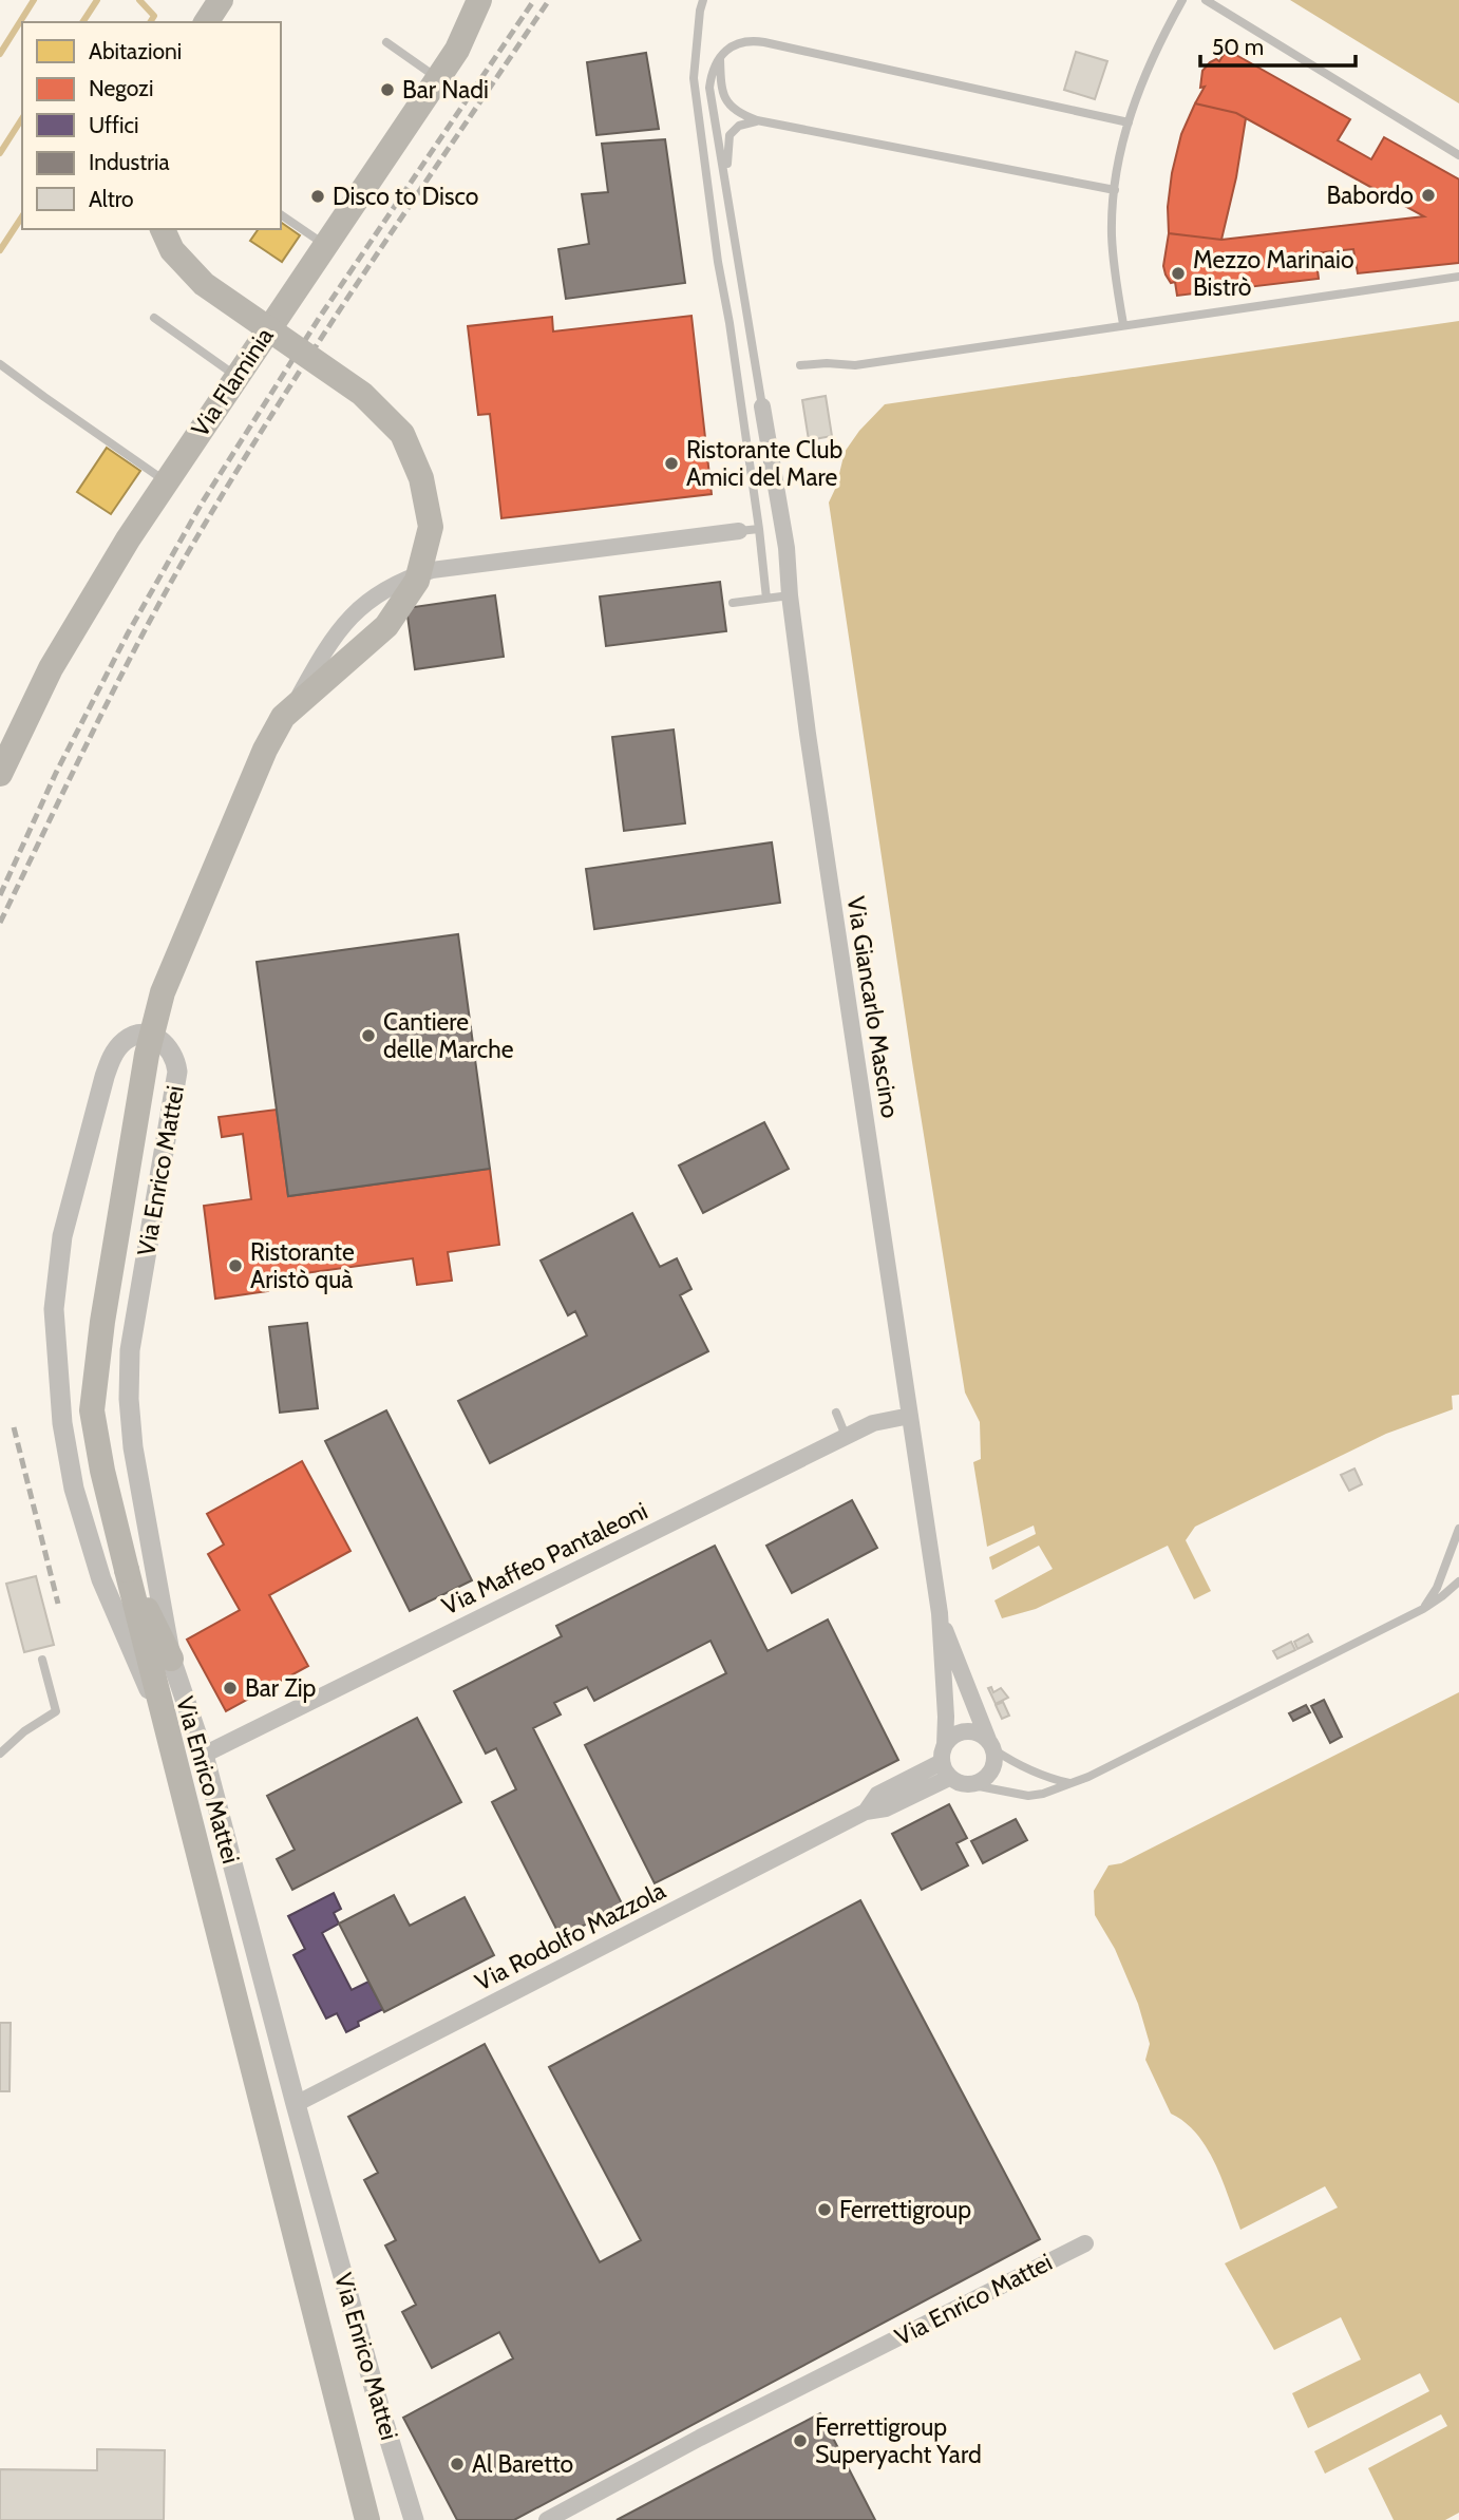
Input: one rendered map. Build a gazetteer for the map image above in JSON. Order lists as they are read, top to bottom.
{
  "streets": {
    "main road": ["Via Flaminia", "Via Enrico Mattei"],
    "street": ["Via Giancarlo Mascino", "Via Maffeo Pantaleoni", "Via Rodolfo Mazzola"]
  },
  "crossings": [
    ["Via Giancarlo Mascino", "Via Maffeo Pantaleoni"],
    ["Via Giancarlo Mascino", "Via Rodolfo Mazzola"],
    ["Via Enrico Mattei", "Via Maffeo Pantaleoni"],
    ["Via Enrico Mattei", "Via Rodolfo Mazzola"]
  ],
  "places": [
    "Bar Nadi",
    "Babordo",
    "Disco to Disco",
    "Mezzo Marinaio Bistrò",
    "Ristorante Club Amici del Mare",
    "Cantiere delle Marche",
    "Ristorante Aristò quà",
    "Bar Zip",
    "Ferrettigroup",
    "Ferrettigroup Superyacht Yard",
    "Al Baretto"
  ],
  "legend": [
    "Abitazioni",
    "Negozi",
    "Uffici",
    "Industria",
    "Altro"
  ],
  "scale_bar": "50 m"
}
